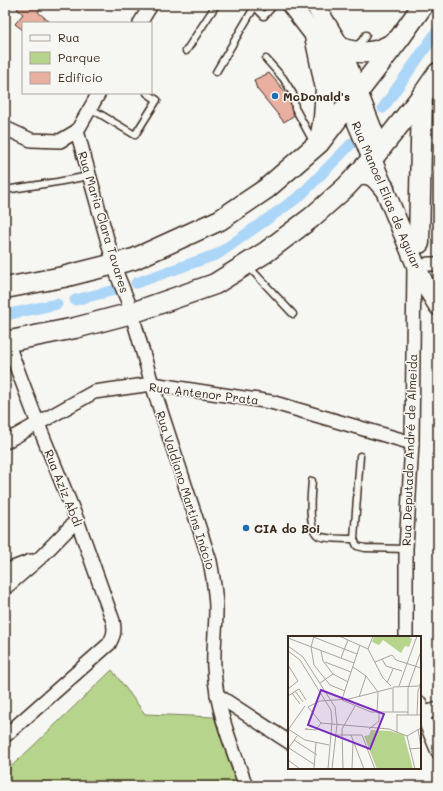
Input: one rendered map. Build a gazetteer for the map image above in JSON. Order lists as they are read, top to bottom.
{
  "streets": {
    "main road": ["Rua Manoel Elias de Aguiar"],
    "street": [
      "Rua Maria Clara Tavares",
      "Rua Antenor Prata",
      "Rua Deputado André de Almeida",
      "Rua Aziz Abdi",
      "Rua Valdiano Martins Inácio"
    ]
  },
  "crossings": [
    ["Rua Manoel Elias de Aguiar", "Rua Deputado André de Almeida"],
    ["Rua Maria Clara Tavares", "Rua Valdiano Martins Inácio"],
    ["Rua Antenor Prata", "Rua Deputado André de Almeida"],
    ["Rua Antenor Prata", "Rua Aziz Abdi"],
    ["Rua Antenor Prata", "Rua Valdiano Martins Inácio"]
  ],
  "places": ["McDonald's", "CIA do Boi"],
  "legend": ["Rua", "Parque", "Edifício"]
}
